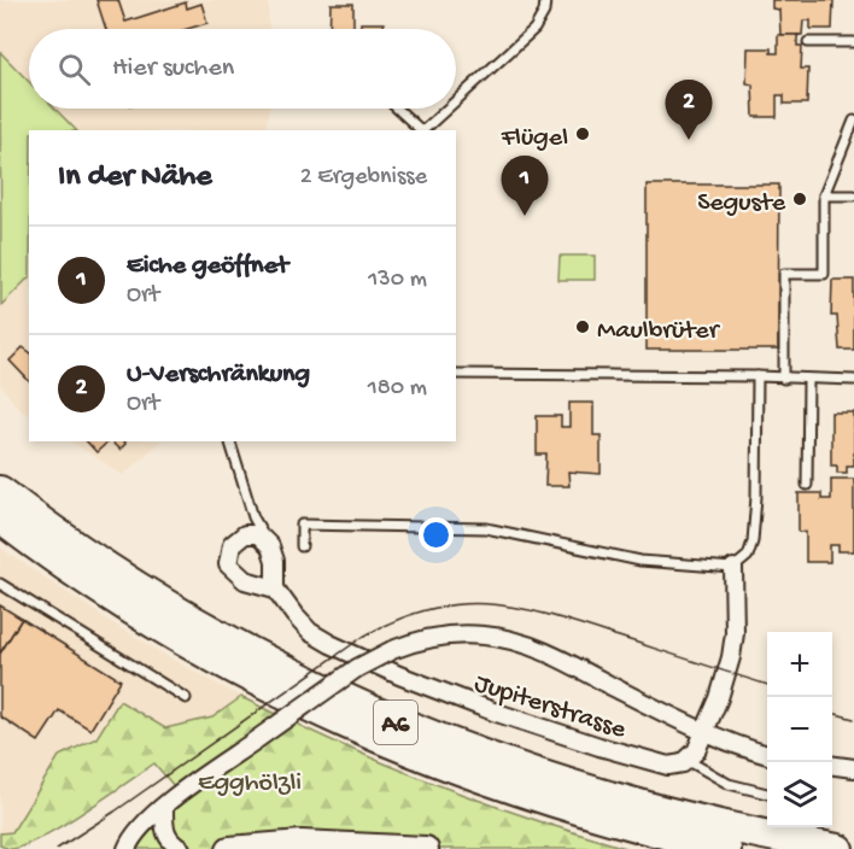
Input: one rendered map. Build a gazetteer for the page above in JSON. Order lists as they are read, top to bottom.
{
  "streets": {
    "highway": ["A6"],
    "street": ["Jupiterstrasse"]
  },
  "parks": ["Egghölzli"],
  "places": ["Flügel", "Seguste", "Maulbrüter"],
  "page": {
    "search": "Hier suchen",
    "pins": ["2", "1"],
    "heading": ["In der Nähe", "2 Ergebnisse"],
    "list": [
      {
        "mark": "1",
        "name": "Eiche geöffnet",
        "note": "Ort",
        "value": "130 m"
      },
      {
        "mark": "2",
        "name": "U-Verschränkung",
        "note": "Ort",
        "value": "180 m"
      }
    ],
    "map_buttons": ["+", "−"]
  }
}
